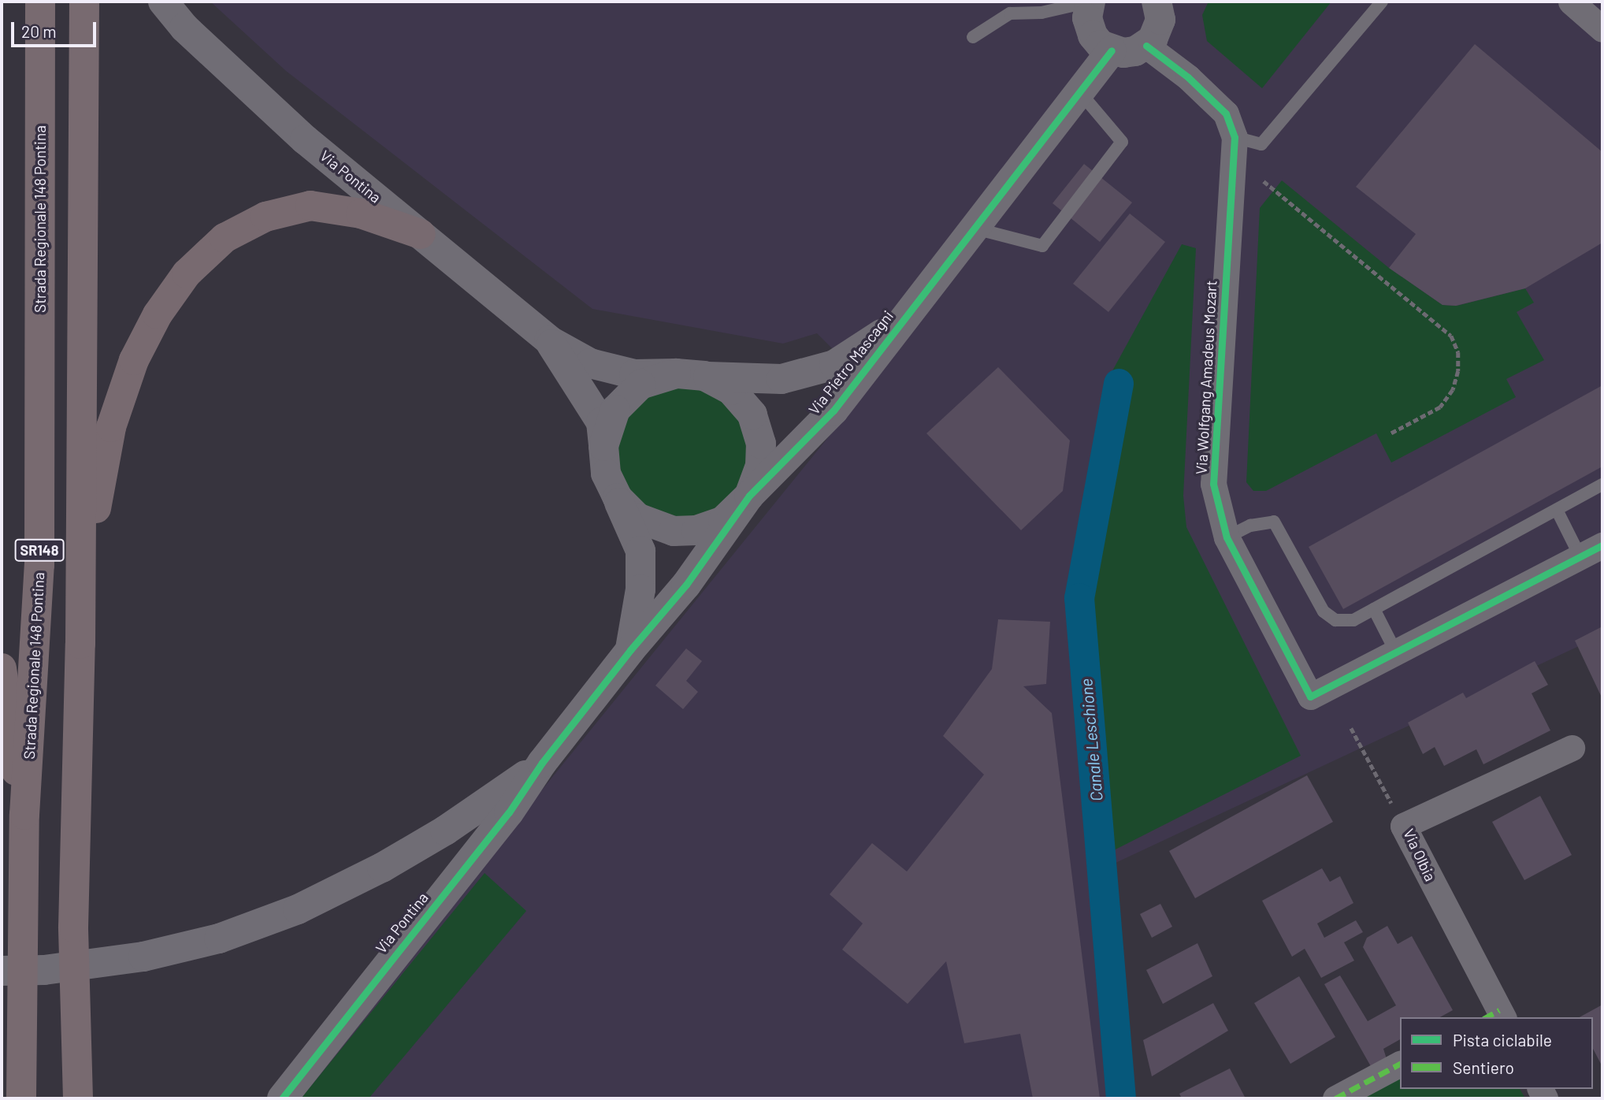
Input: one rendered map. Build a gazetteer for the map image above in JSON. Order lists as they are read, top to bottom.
{
  "streets": {
    "highway": ["Strada Regionale 148 Pontina", "SR148"],
    "street": [
      "Via Pontina",
      "Via Pietro Mascagni",
      "Via Wolfgang Amadeus Mozart",
      "Via Olbia"
    ]
  },
  "crossings": [
    ["Via Pontina", "Via Pietro Mascagni"]
  ],
  "water": ["Canale Leschione"],
  "legend": ["Pista ciclabile", "Sentiero"],
  "scale_bar": "20 m"
}
